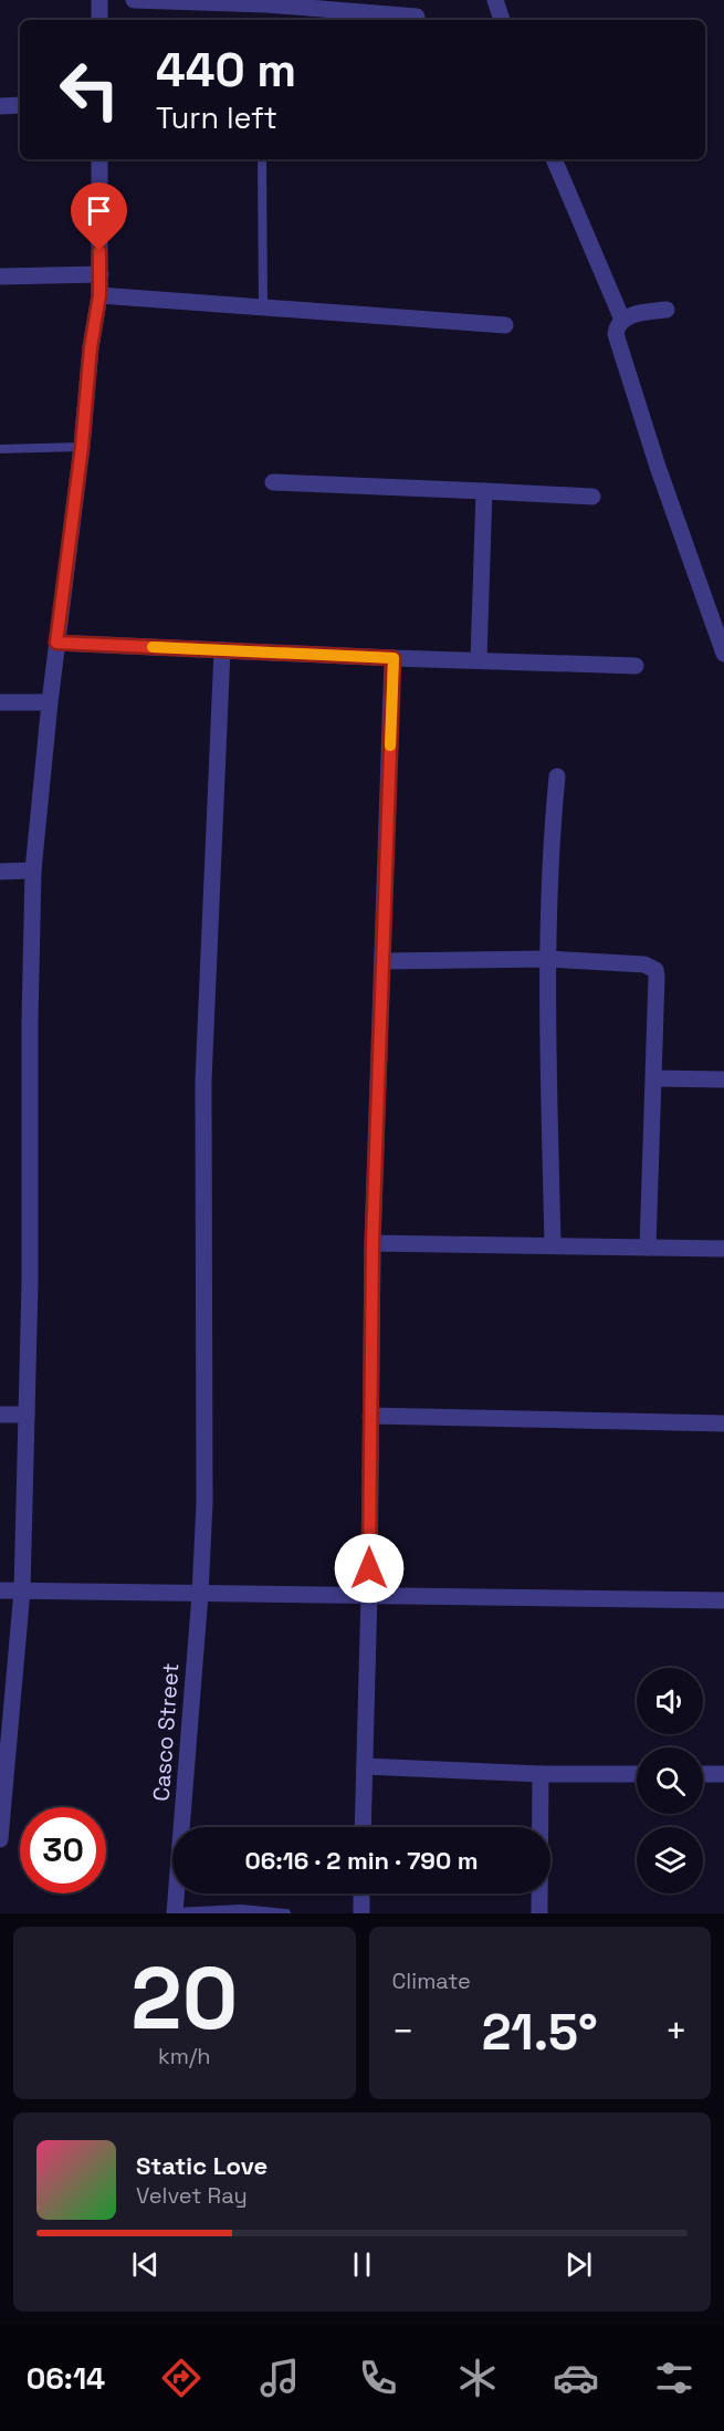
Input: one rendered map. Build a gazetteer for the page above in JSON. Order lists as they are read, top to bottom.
{
  "streets": {
    "street": ["Casco Street"]
  },
  "page": {
    "turn": ["440 m", "Turn left"],
    "limit": "30",
    "trip": "06:16 · 2 min · 790 m",
    "tile": [
      ["20", "km/h"],
      "Climate"
    ],
    "heat": ["−", "21.5°", "+"],
    "song": ["Static Love", "Velvet Ray"],
    "tabs": "06:14"
  }
}
